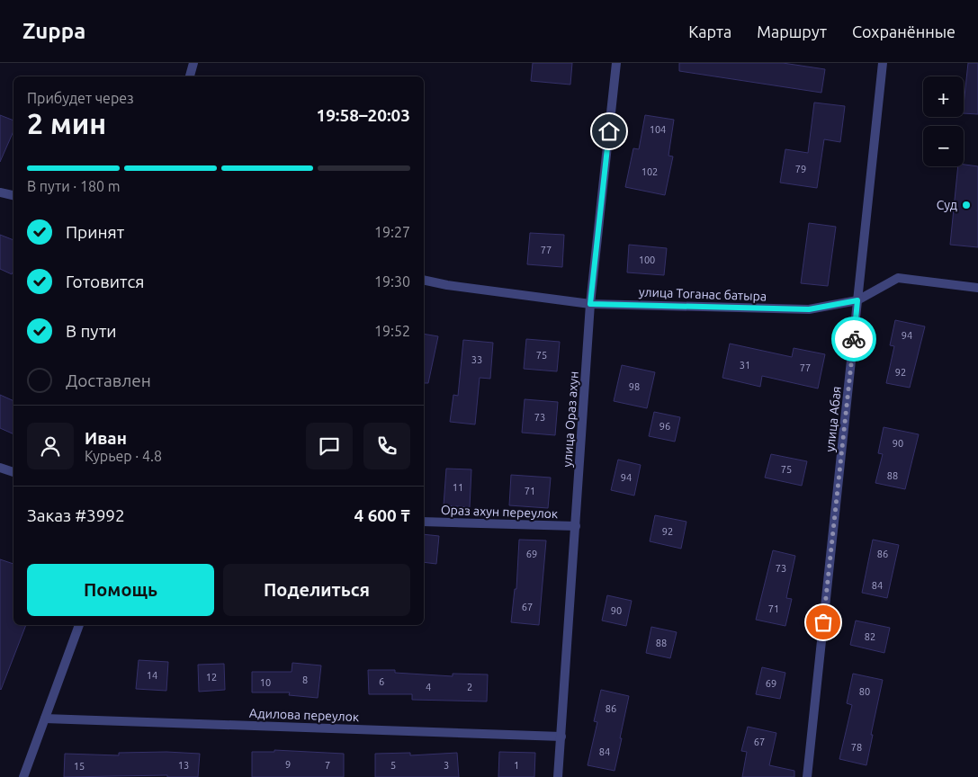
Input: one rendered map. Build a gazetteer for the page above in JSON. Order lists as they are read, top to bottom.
{
  "streets": {
    "street": [
      "улица Тоганас батыра",
      "улица Ораз ахун",
      "улица Абая",
      "Ораз ахун переулок",
      "Адилова переулок"
    ]
  },
  "crossings": [
    ["улица Тоганас батыра", "улица Ораз ахун"],
    ["улица Тоганас батыра", "улица Абая"],
    ["улица Ораз ахун", "Ораз ахун переулок"],
    ["улица Ораз ахун", "Адилова переулок"]
  ],
  "places": ["Суд"],
  "house_numbers": [
    "104",
    "79",
    "102",
    "77",
    "100",
    "94",
    "75",
    "33",
    "31",
    "77",
    "92",
    "98",
    "73",
    "96",
    "90",
    "75",
    "88",
    "94",
    "11",
    "71",
    "92",
    "69",
    "86",
    "73",
    "84",
    "67",
    "71",
    "90",
    "82",
    "88",
    "14",
    "12",
    "8",
    "6",
    "10",
    "69",
    "4",
    "2",
    "80",
    "86",
    "67",
    "78",
    "84",
    "9",
    "13",
    "7",
    "5",
    "3",
    "1",
    "15"
  ],
  "page": {
    "header": "Zuppa",
    "nav": ["Карта", "Маршрут", "Сохранённые"],
    "map_buttons": ["+", "−"],
    "heading": ["2 мин", "Прибудет через", "19:58–20:03"],
    "panel": [
      "Иван",
      "Курьер · 4.8",
      "Заказ #3992",
      "4 600 ₸"
    ],
    "bar": "В пути · 180 m",
    "list": [
      ["Принят", "19:27"],
      ["Готовится", "19:30"],
      ["В пути", "19:52"],
      "Доставлен"
    ],
    "buttons": ["Помощь", "Поделиться"]
  }
}
